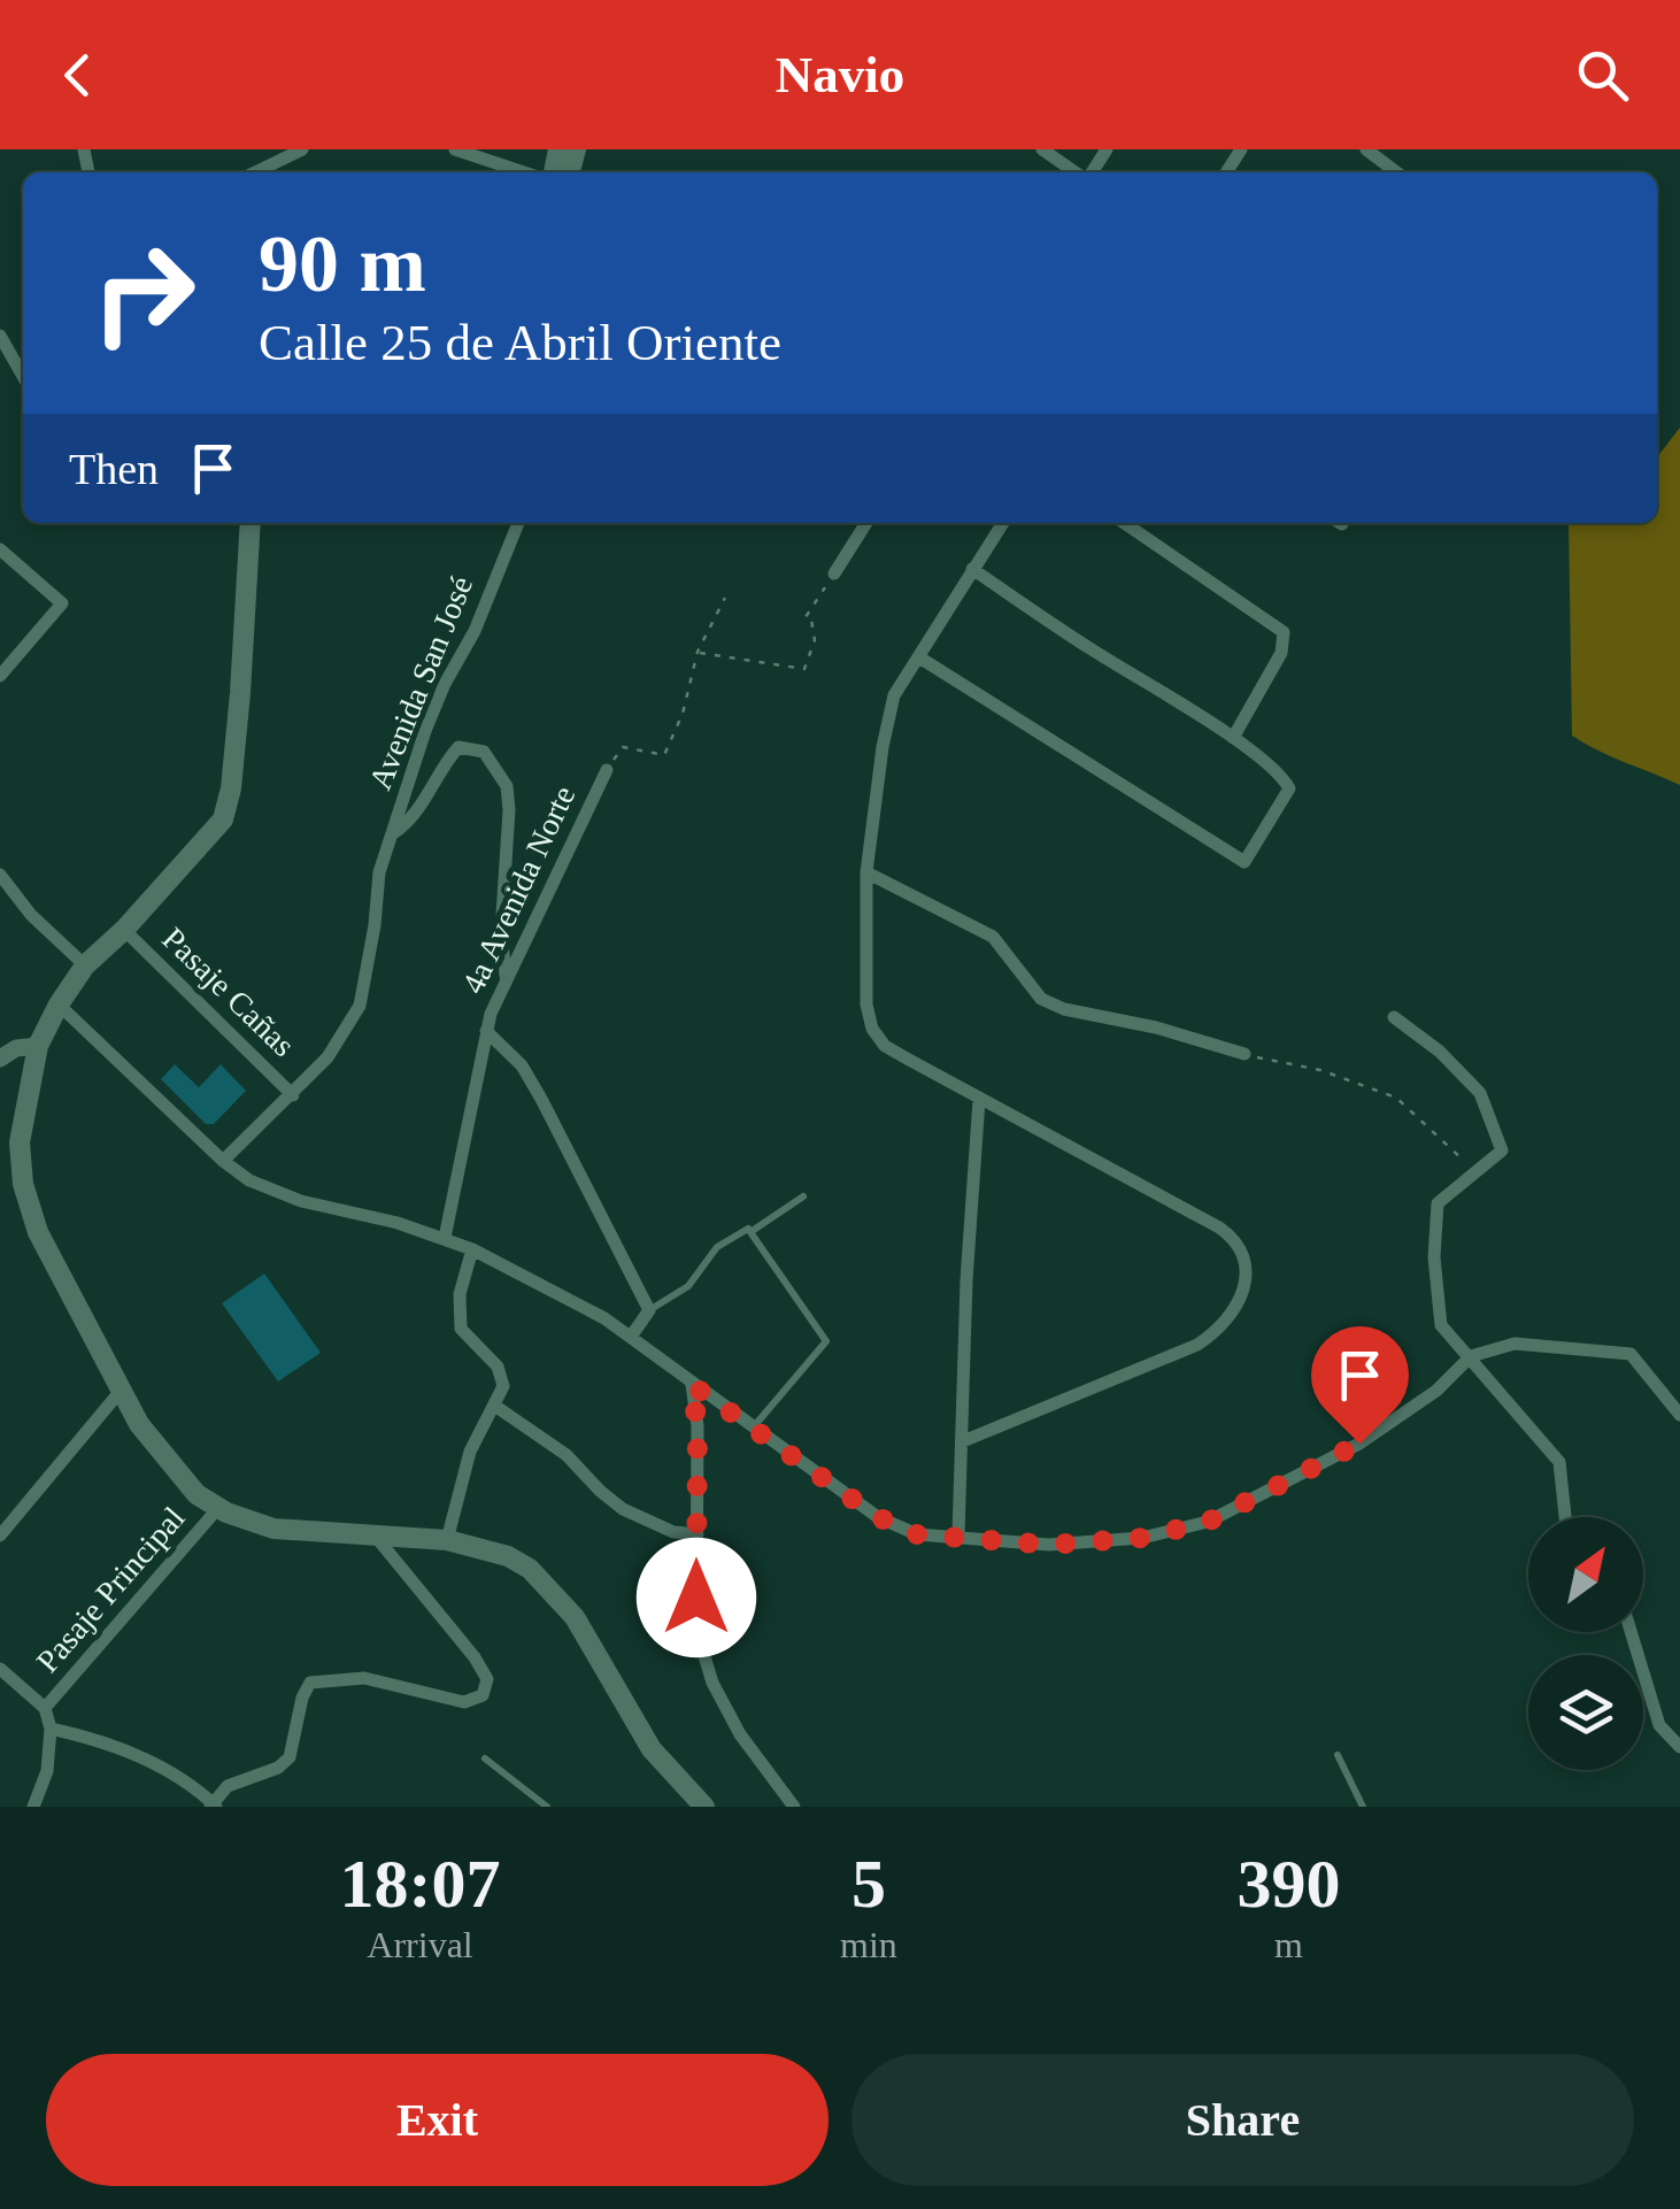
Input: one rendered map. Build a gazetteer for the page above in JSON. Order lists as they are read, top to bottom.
{
  "streets": {
    "street": [
      "Avenida San José",
      "4a Avenida Norte",
      "Pasaje Cañas",
      "Pasaje Principal"
    ]
  },
  "crossings": [
    ["Avenida San José", "Pasaje Cañas"]
  ],
  "north": "top right",
  "page": {
    "header": "Navio",
    "turn": ["90 m", "Calle 25 de Abril Oriente"],
    "then": "Then",
    "eta": [
      "18:07",
      "Arrival",
      "5",
      "min",
      "390",
      "m"
    ],
    "buttons": ["Exit", "Share"]
  }
}
